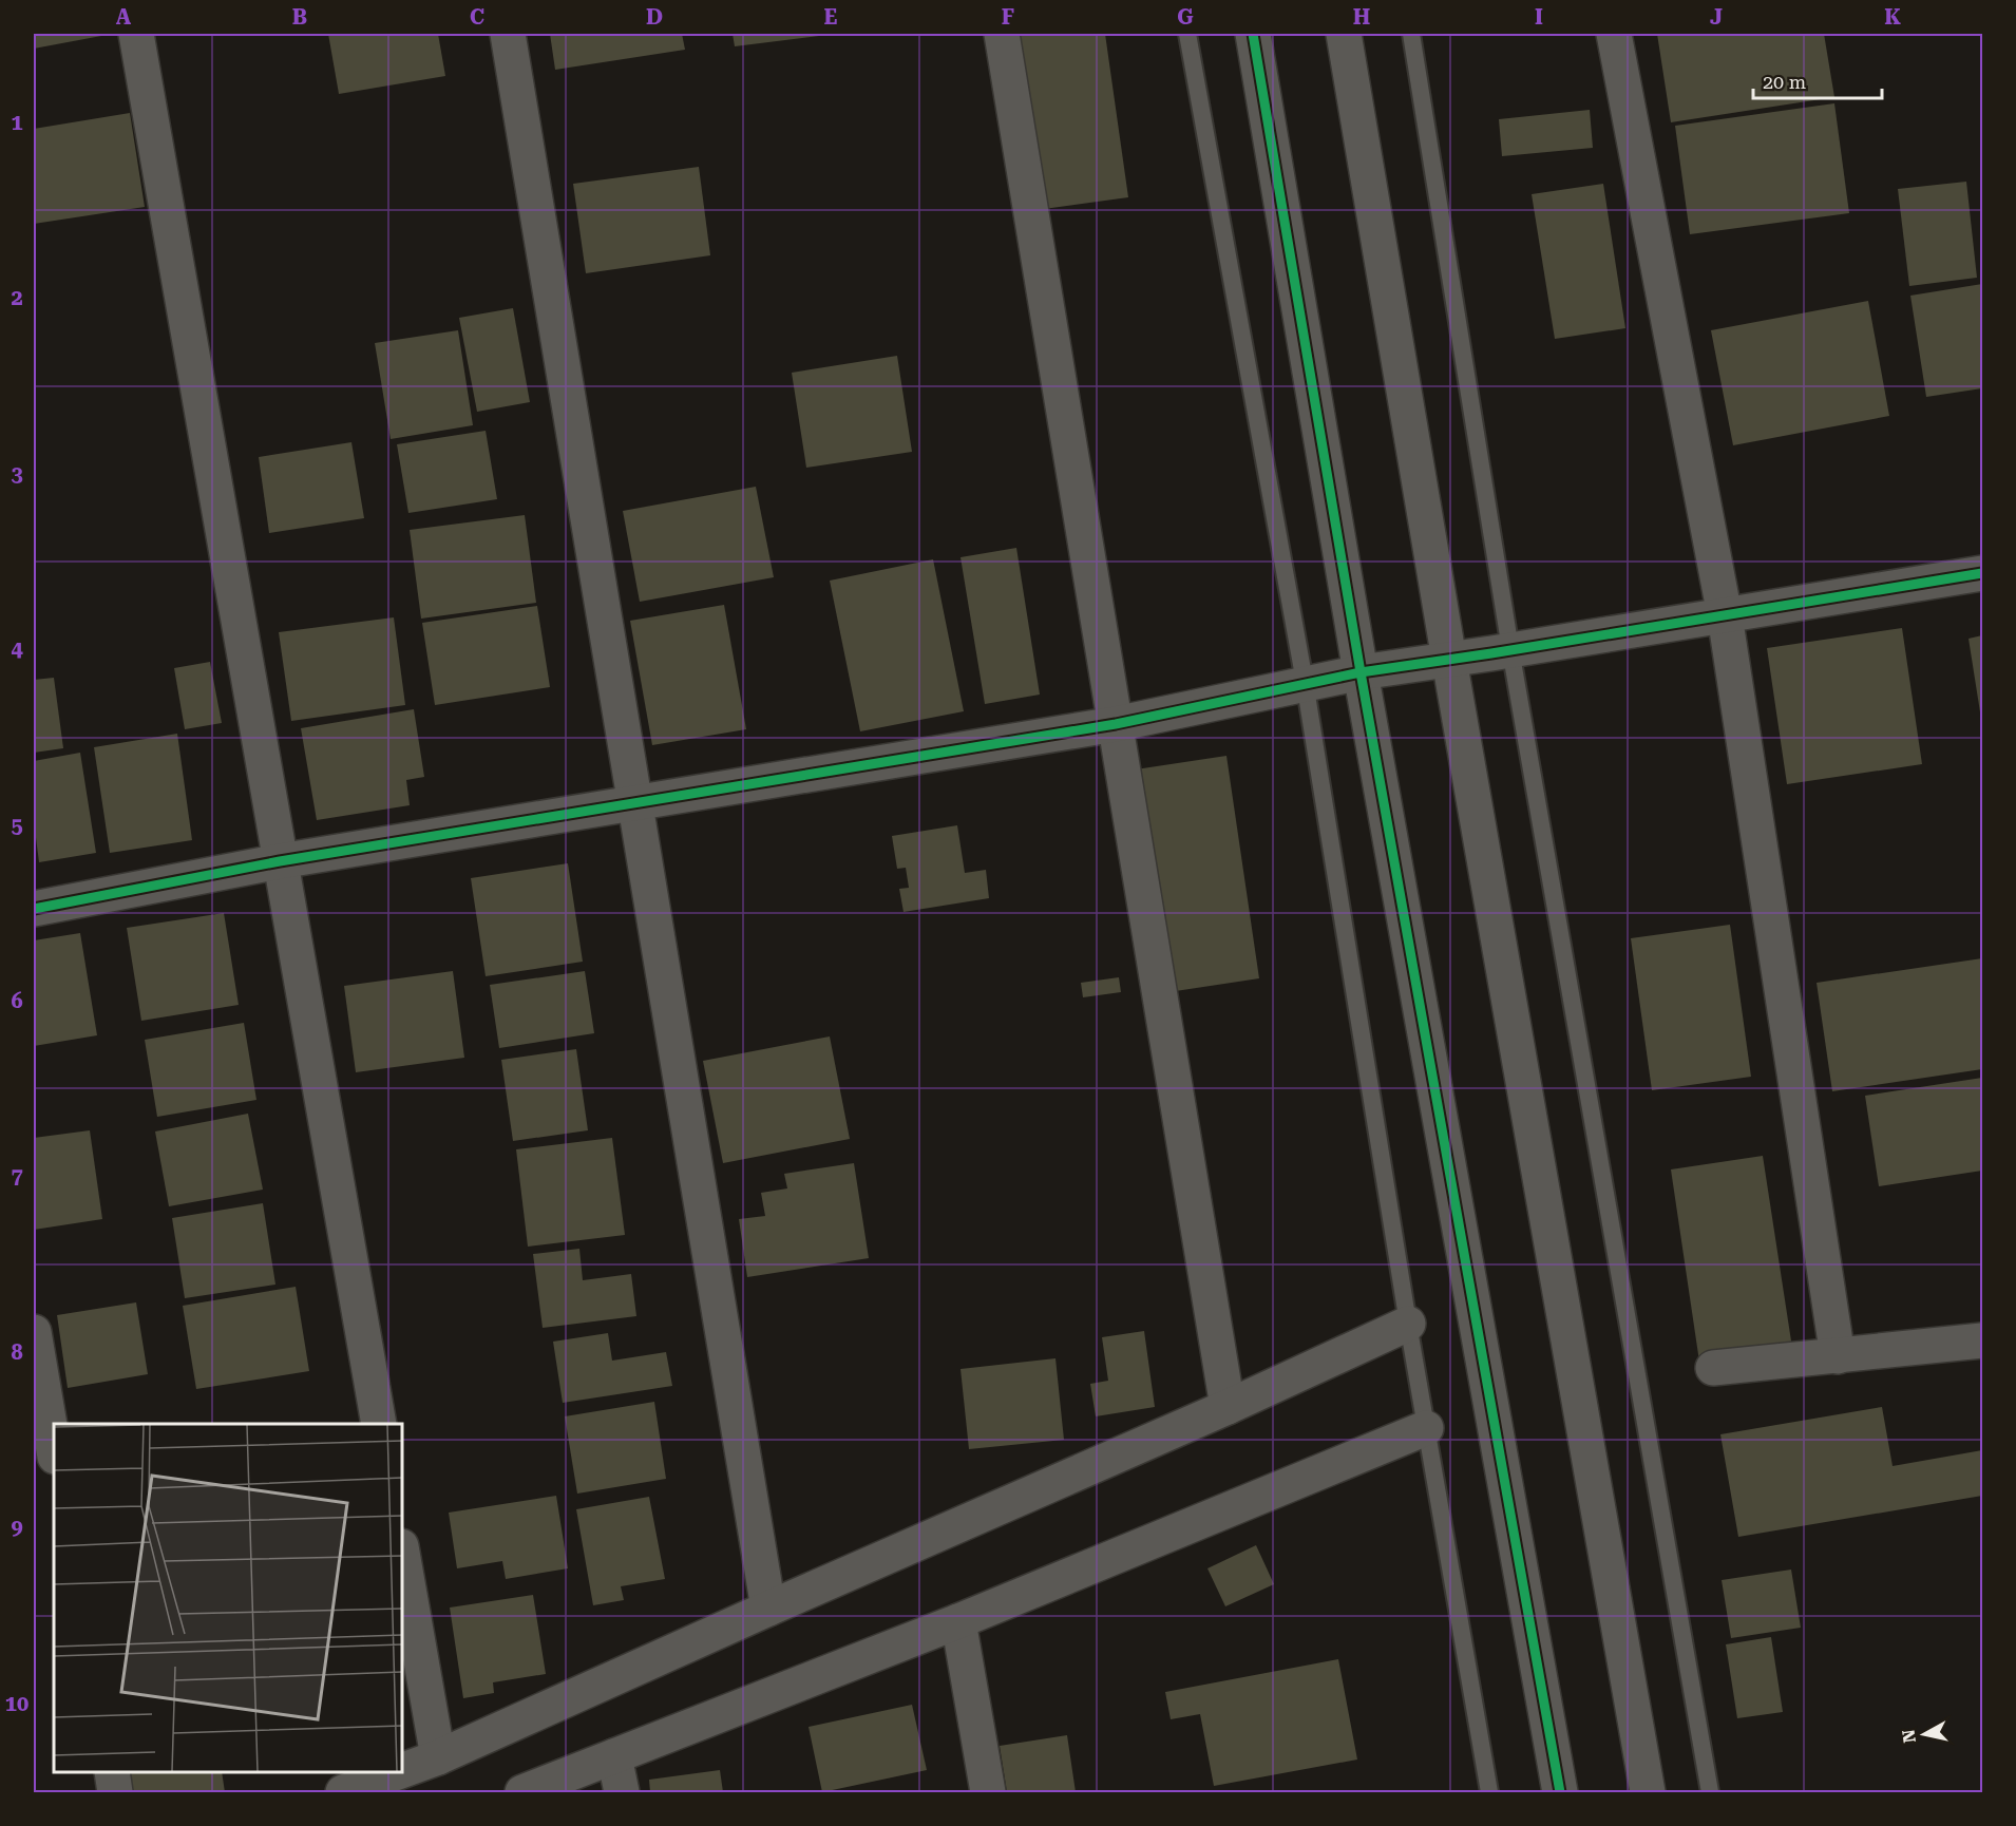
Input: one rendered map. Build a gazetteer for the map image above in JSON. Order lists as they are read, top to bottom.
{
  "scale_bar": "20 m",
  "north": "left",
  "grid": {
    "columns": [
      "A",
      "B",
      "C",
      "D",
      "E",
      "F",
      "G",
      "H",
      "I",
      "J",
      "K"
    ],
    "rows": [
      "1",
      "2",
      "3",
      "4",
      "5",
      "6",
      "7",
      "8",
      "9",
      "10"
    ]
  }
}
